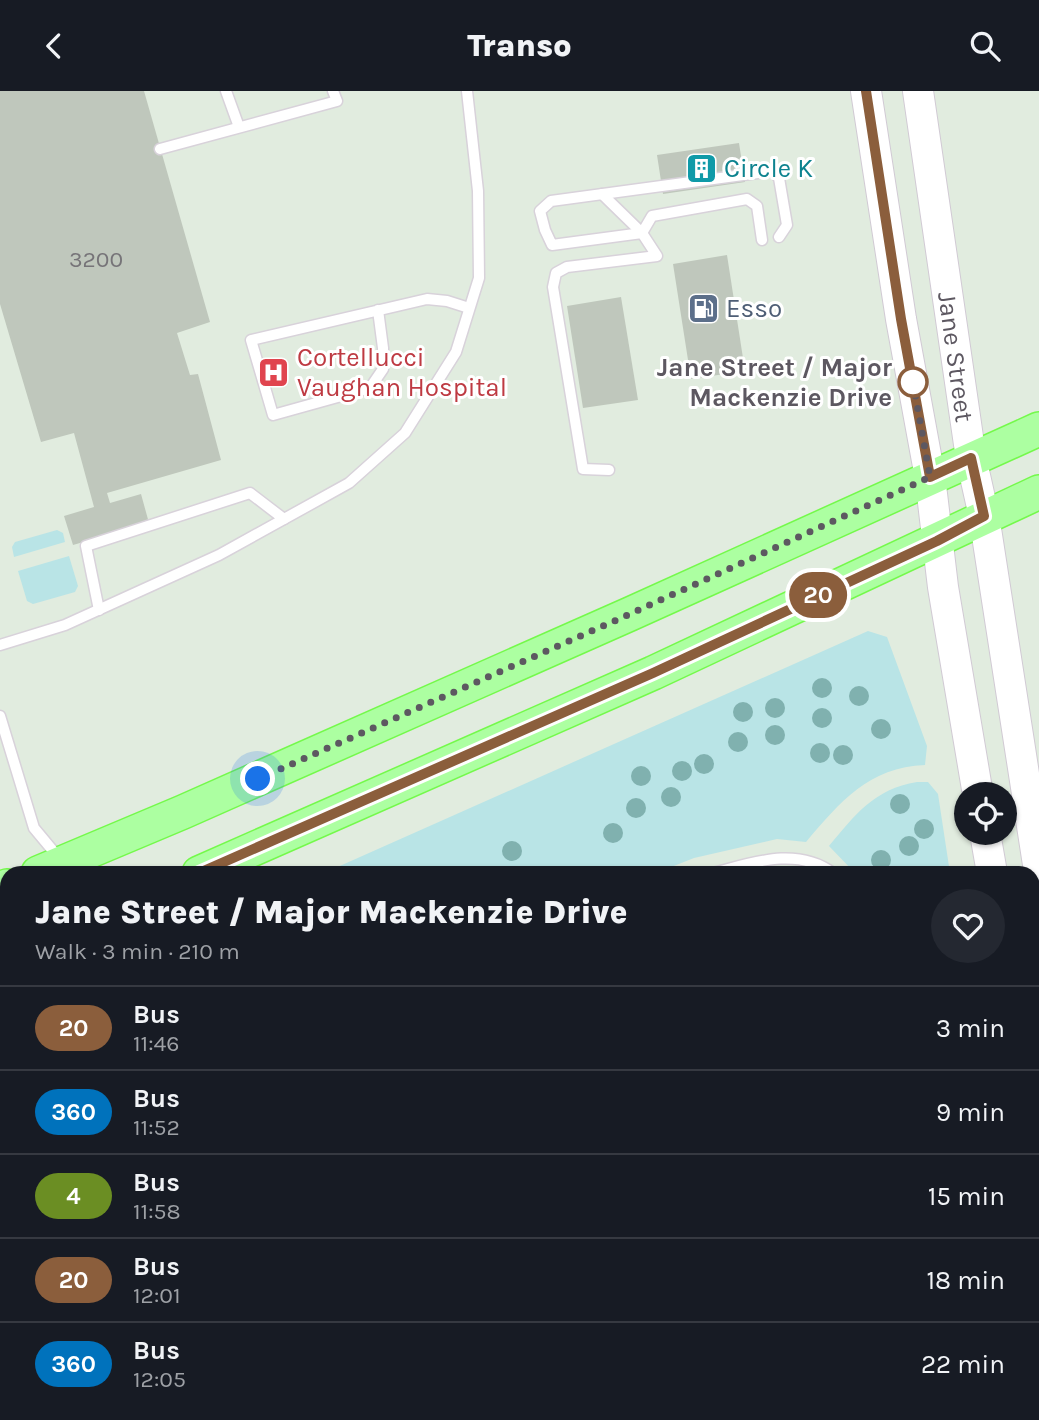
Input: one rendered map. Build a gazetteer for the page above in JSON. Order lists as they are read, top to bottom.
{
  "streets": {
    "main road": ["Jane Street"]
  },
  "places": {
    "building": ["Circle K"],
    "fuel station": ["Esso"],
    "hospital": ["Cortellucci Vaughan Hospital"],
    "other": ["Jane Street / Major Mackenzie Drive"]
  },
  "lines": ["bus line 20"],
  "house_numbers": ["3200"],
  "page": {
    "header": "Transo",
    "on_map": "20",
    "heading": ["Jane Street / Major Mackenzie Drive", "Walk · 3 min · 210 m"],
    "list": [
      {
        "mark": "20",
        "name": "Bus",
        "note": "11:46",
        "value": "3 min"
      },
      {
        "mark": "360",
        "name": "Bus",
        "note": "11:52",
        "value": "9 min"
      },
      {
        "mark": "4",
        "name": "Bus",
        "note": "11:58",
        "value": "15 min"
      },
      {
        "mark": "20",
        "name": "Bus",
        "note": "12:01",
        "value": "18 min"
      },
      {
        "mark": "360",
        "name": "Bus",
        "note": "12:05",
        "value": "22 min"
      }
    ]
  }
}
